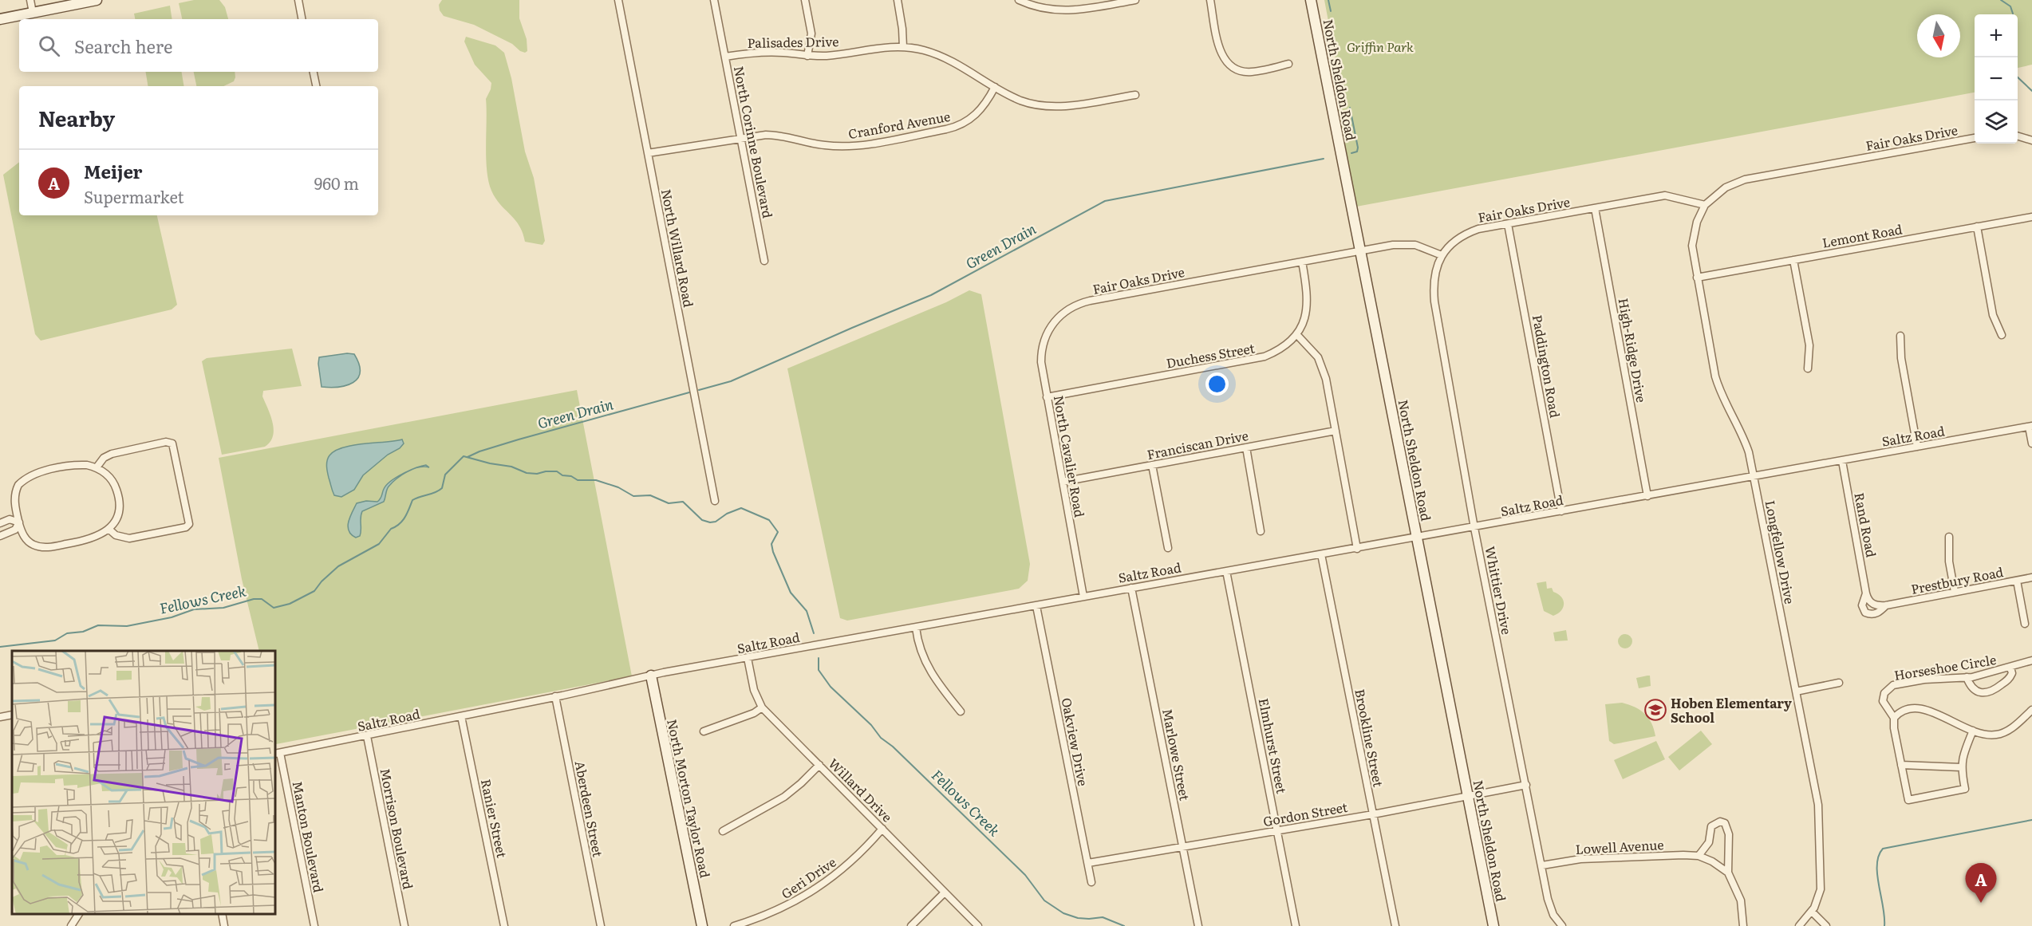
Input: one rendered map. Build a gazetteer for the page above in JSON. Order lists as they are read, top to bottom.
{
  "streets": {
    "street": [
      "Palisades Drive",
      "North Sheldon Road",
      "Cranford Avenue",
      "Fair Oaks Drive",
      "North Corinne Boulevard",
      "Lemont Road",
      "North Willard Road",
      "High-Ridge Drive",
      "Duchess Street",
      "Paddington Road",
      "Saltz Road",
      "Franciscan Drive",
      "North Cavalier Road",
      "Rand Road",
      "Longfellow Drive",
      "Prestbury Road",
      "Whittier Drive",
      "Horseshoe Circle",
      "Brookline Street",
      "Oakview Drive",
      "Elmhurst Street",
      "Marlowe Street",
      "Willard Drive",
      "North Morton Taylor Road",
      "Aberdeen Street",
      "Gordon Street",
      "Ranier Street",
      "Morrison Boulevard",
      "Manton Boulevard",
      "Lowell Avenue",
      "Geri Drive"
    ]
  },
  "crossings": [
    ["Palisades Drive", "Cranford Avenue"],
    ["Palisades Drive", "North Corinne Boulevard"],
    ["North Sheldon Road", "Fair Oaks Drive"],
    ["North Sheldon Road", "Saltz Road"],
    ["North Sheldon Road", "Gordon Street"],
    ["Cranford Avenue", "North Corinne Boulevard"],
    ["Cranford Avenue", "North Willard Road"],
    ["Fair Oaks Drive", "High-Ridge Drive"],
    ["Fair Oaks Drive", "Duchess Street"],
    ["Fair Oaks Drive", "Paddington Road"],
    ["Fair Oaks Drive", "North Cavalier Road"],
    ["Fair Oaks Drive", "Longfellow Drive"],
    ["Fair Oaks Drive", "Whittier Drive"],
    ["Lemont Road", "Longfellow Drive"],
    ["High-Ridge Drive", "Saltz Road"],
    ["Duchess Street", "North Cavalier Road"],
    ["Paddington Road", "Saltz Road"],
    ["Saltz Road", "North Cavalier Road"],
    ["Saltz Road", "Rand Road"],
    ["Saltz Road", "Longfellow Drive"],
    ["Saltz Road", "Whittier Drive"],
    ["Saltz Road", "Brookline Street"],
    ["Saltz Road", "Oakview Drive"],
    ["Saltz Road", "Elmhurst Street"],
    ["Saltz Road", "Marlowe Street"],
    ["Saltz Road", "Willard Drive"],
    ["Saltz Road", "North Morton Taylor Road"],
    ["Saltz Road", "Aberdeen Street"],
    ["Saltz Road", "Ranier Street"],
    ["Saltz Road", "Morrison Boulevard"],
    ["Saltz Road", "Manton Boulevard"],
    ["Franciscan Drive", "North Cavalier Road"],
    ["Rand Road", "Prestbury Road"],
    ["Whittier Drive", "Gordon Street"],
    ["Whittier Drive", "Lowell Avenue"],
    ["Brookline Street", "Gordon Street"],
    ["Oakview Drive", "Gordon Street"],
    ["Elmhurst Street", "Gordon Street"],
    ["Marlowe Street", "Gordon Street"],
    ["Willard Drive", "Geri Drive"]
  ],
  "water": ["Green Drain", "Fellows Creek"],
  "parks": ["Griffin Park"],
  "places": {
    "school or university": ["Hoben Elementary School"]
  },
  "north": "bottom",
  "page": {
    "map_buttons": ["+", "−"],
    "search": "Search here",
    "heading": "Nearby",
    "list": [
      {
        "mark": "A",
        "name": "Meijer",
        "note": "Supermarket",
        "value": "960 m"
      }
    ],
    "pins": "A"
  }
}
